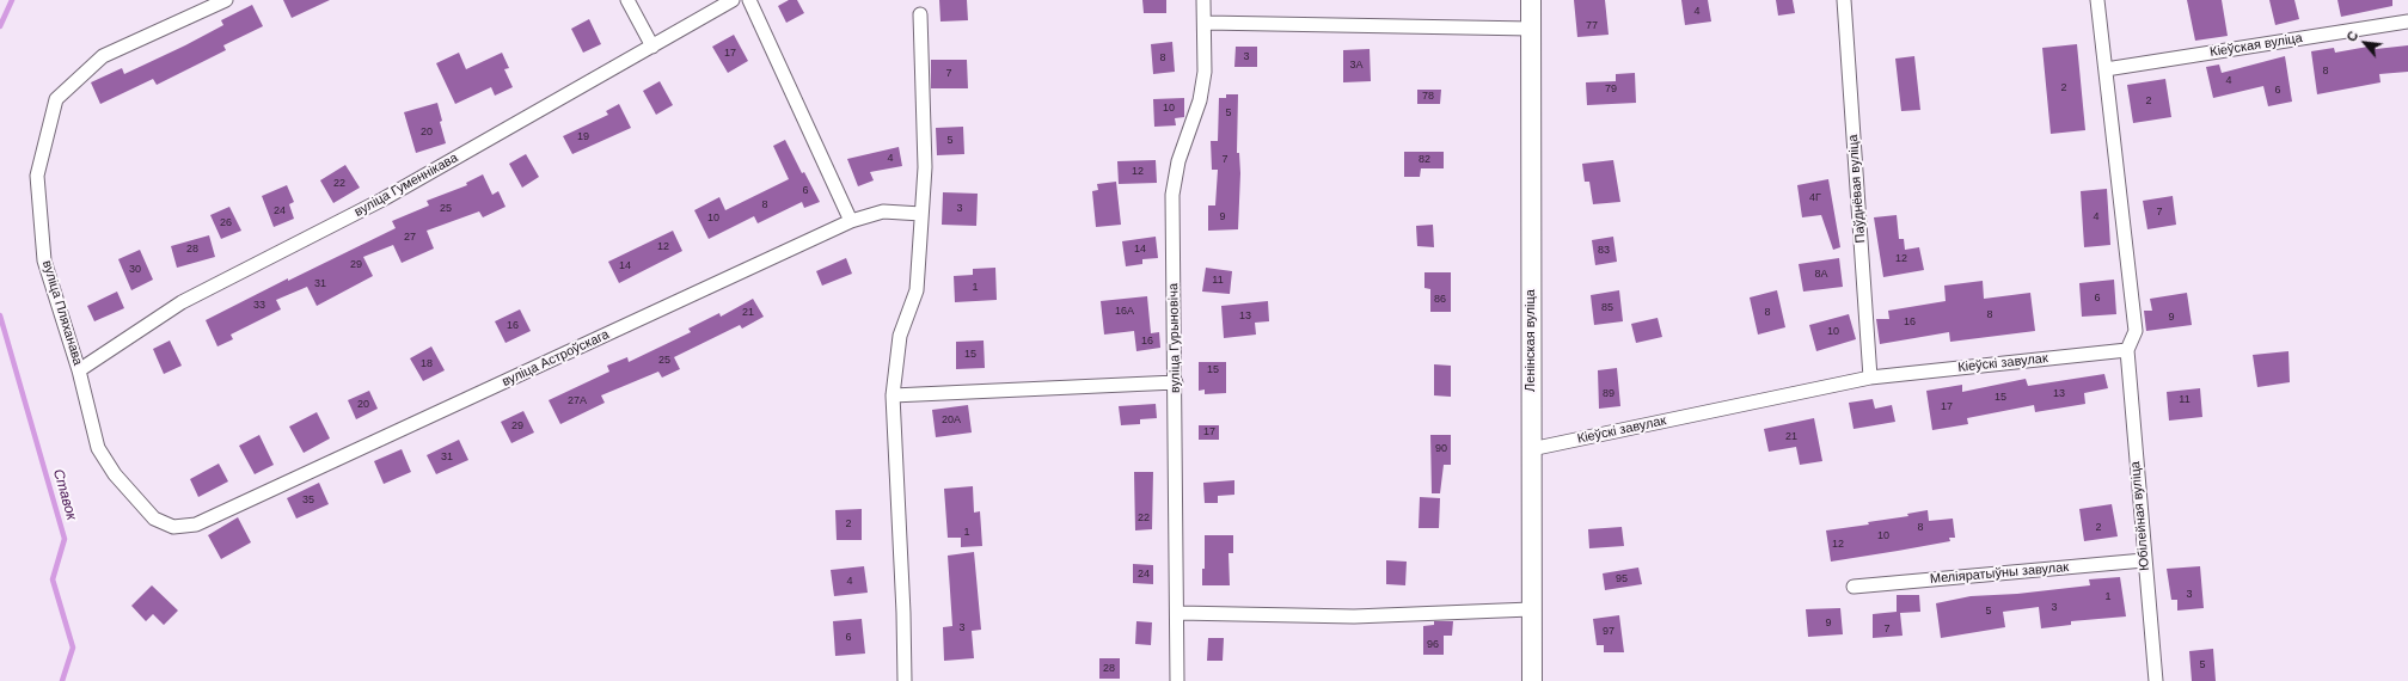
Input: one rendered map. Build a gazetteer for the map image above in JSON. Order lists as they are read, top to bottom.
{
  "streets": {
    "main road": ["Ленінская вуліца"],
    "street": [
      "Кіеўская вуліца",
      "вуліца Гуменнікава",
      "Паўднёвая вуліца",
      "вуліца Пляханава",
      "вуліца Гурыновіча",
      "вуліца Астроўскага",
      "Кіеўскі завулак",
      "Юбілейная вуліца",
      "Меліяратыўны завулак"
    ]
  },
  "crossings": [
    ["вуліца Гуменнікава", "вуліца Пляханава"],
    ["Паўднёвая вуліца", "Кіеўскі завулак"],
    ["вуліца Пляханава", "вуліца Астроўскага"],
    ["Ленінская вуліца", "Кіеўскі завулак"],
    ["Кіеўскі завулак", "Юбілейная вуліца"],
    ["Юбілейная вуліца", "Меліяратыўны завулак"]
  ],
  "water": ["Ставок"],
  "house_numbers": [
    "4",
    "77",
    "17",
    "3",
    "8",
    "3А",
    "8",
    "7",
    "4",
    "2",
    "79",
    "6",
    "78",
    "2",
    "10",
    "5",
    "20",
    "19",
    "5",
    "4",
    "7",
    "82",
    "12",
    "22",
    "6",
    "4Г",
    "8",
    "25",
    "3",
    "24",
    "7",
    "9",
    "4",
    "10",
    "26",
    "27",
    "12",
    "28",
    "14",
    "83",
    "12",
    "29",
    "14",
    "30",
    "8А",
    "11",
    "31",
    "1",
    "6",
    "86",
    "33",
    "85",
    "16А",
    "21",
    "8",
    "8",
    "13",
    "9",
    "16",
    "16",
    "10",
    "16",
    "15",
    "25",
    "18",
    "15",
    "89",
    "13",
    "15",
    "11",
    "27А",
    "20",
    "17",
    "20А",
    "29",
    "17",
    "21",
    "90",
    "31",
    "35",
    "22",
    "2",
    "8",
    "2",
    "1",
    "10",
    "12",
    "24",
    "95",
    "4",
    "3",
    "1",
    "3",
    "5",
    "9",
    "3",
    "7",
    "97",
    "6",
    "96",
    "5",
    "28"
  ],
  "north": "top left"
}
